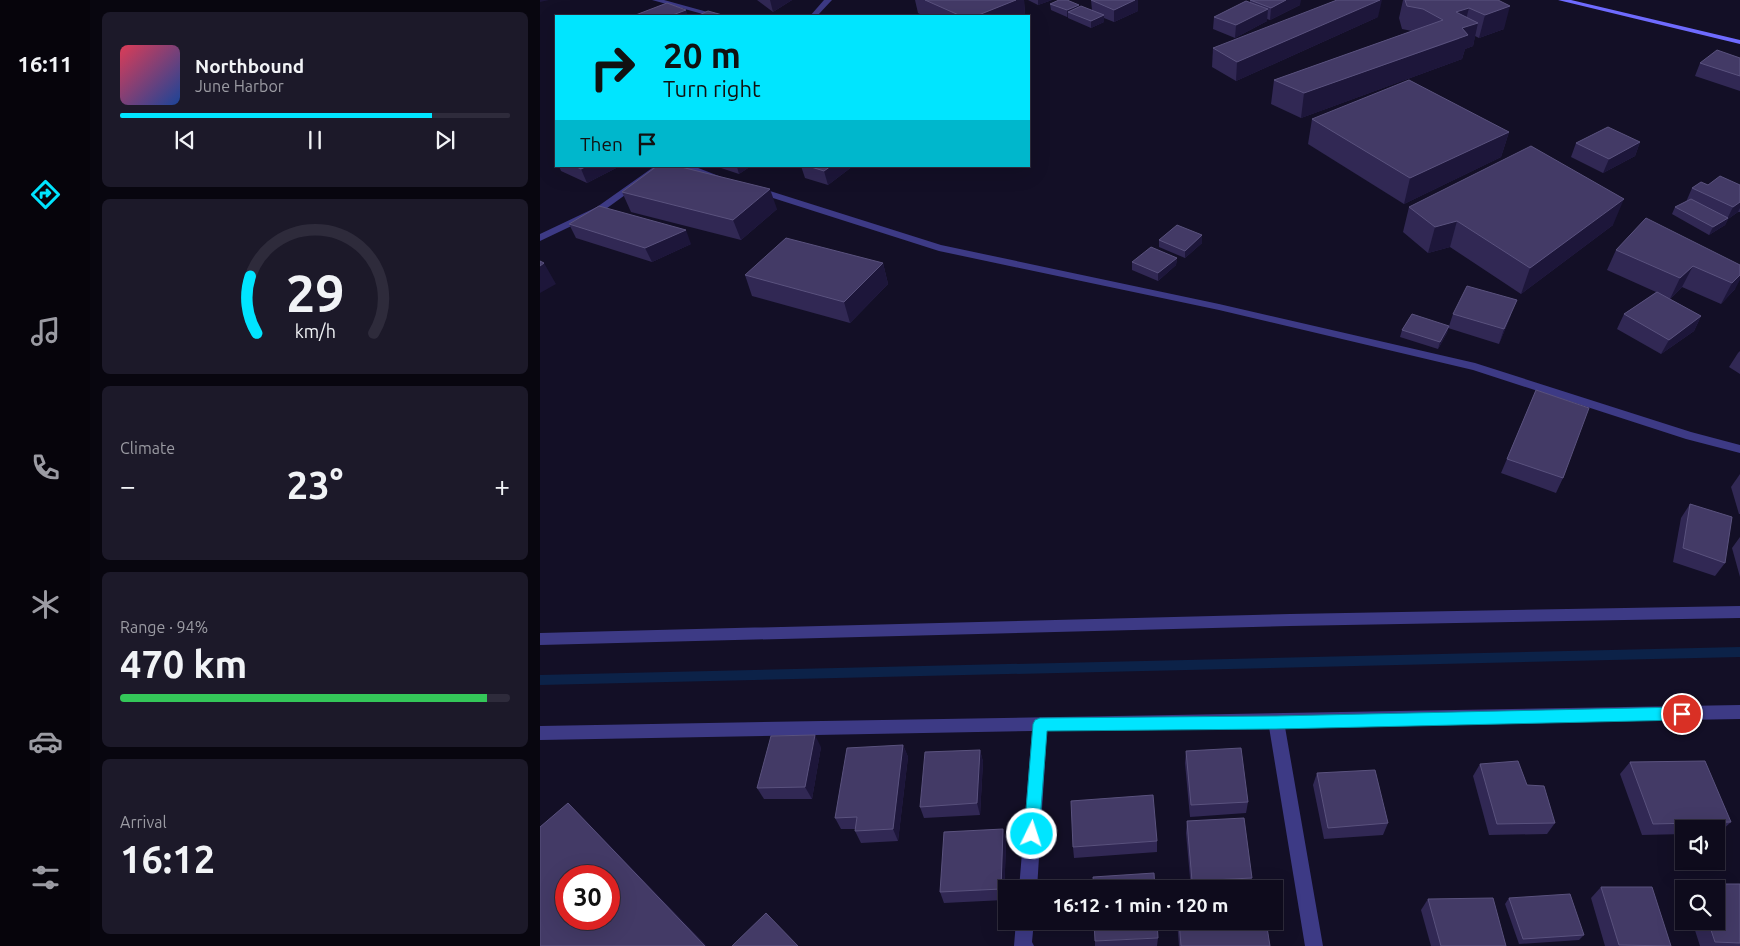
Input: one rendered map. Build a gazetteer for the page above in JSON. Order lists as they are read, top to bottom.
{
  "page": {
    "tabs": "16:11",
    "turn": ["20 m", "Turn right"],
    "song": ["Northbound", "June Harbor"],
    "then": "Then",
    "tile": [
      "Climate",
      ["Range · 94%", "470 km"],
      ["Arrival", "16:12"]
    ],
    "heat": ["−", "23°", "+"],
    "limit": "30",
    "trip": "16:12 · 1 min · 120 m",
    "gauge": ["29", "km/h"]
  }
}
